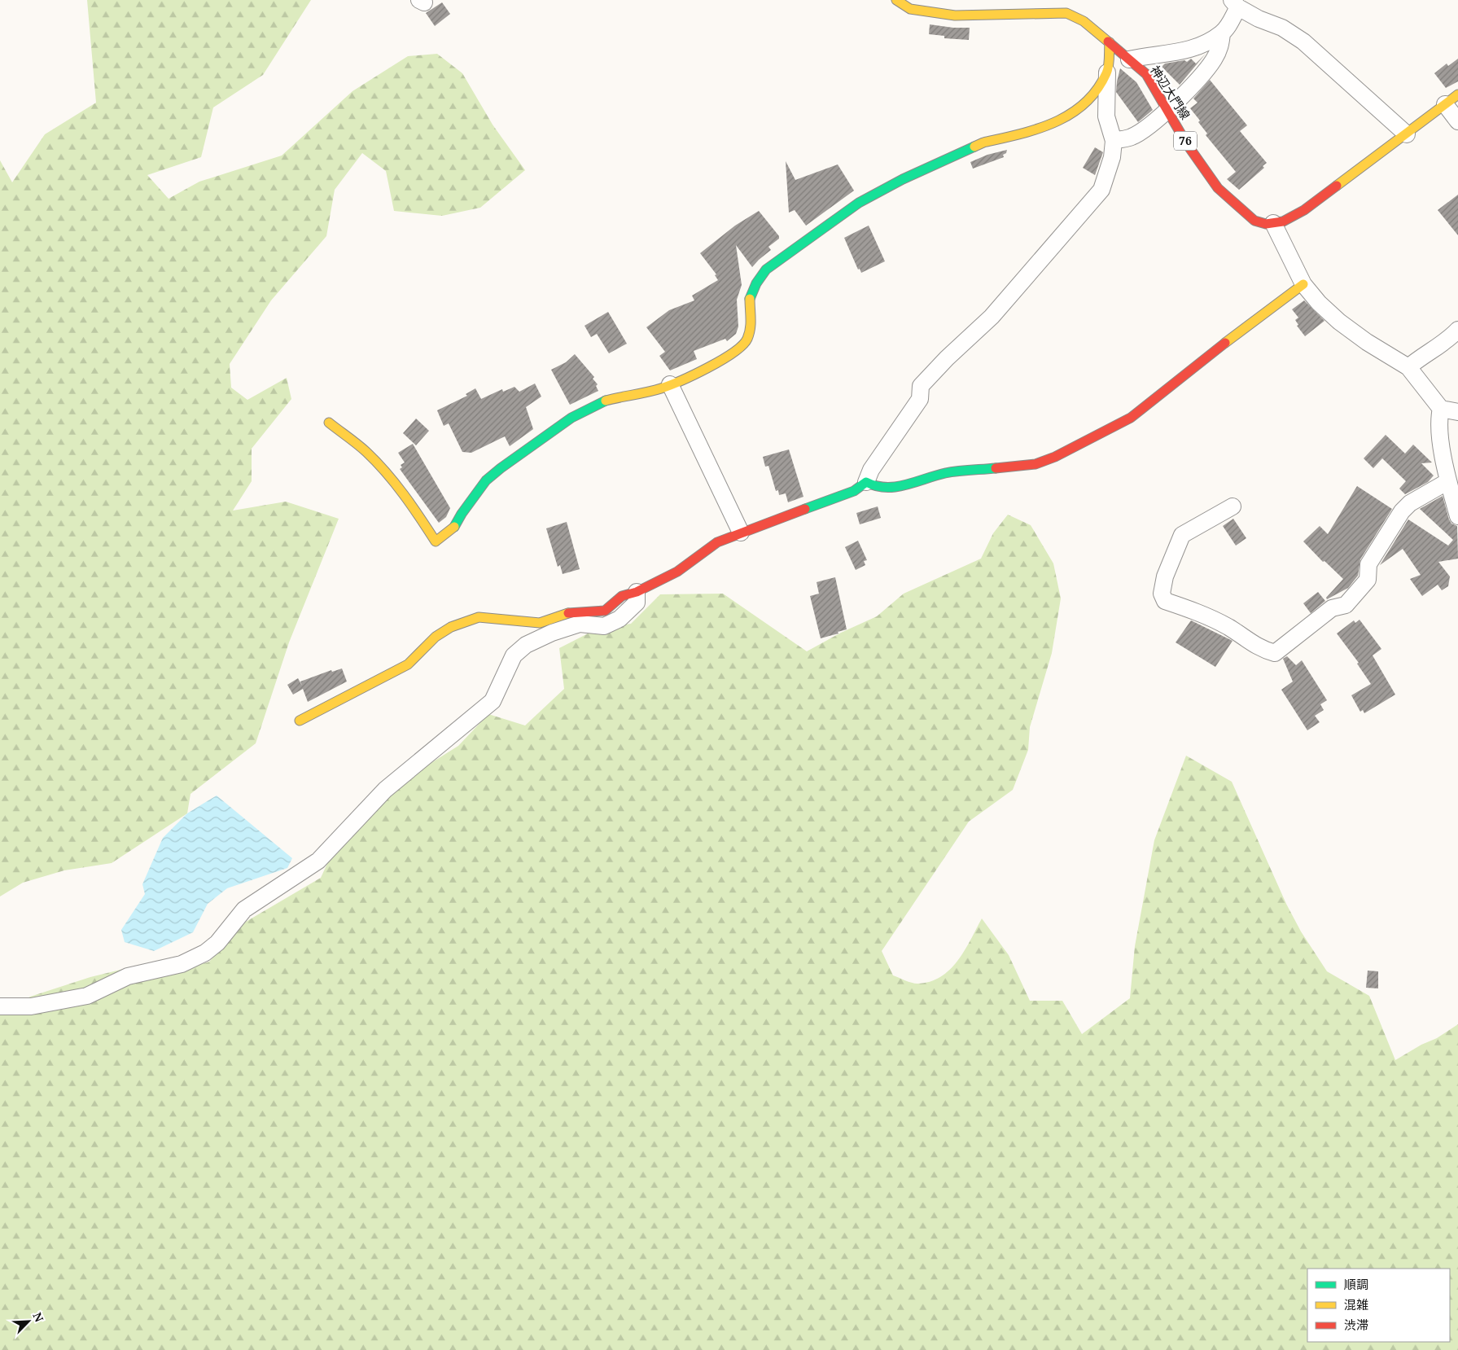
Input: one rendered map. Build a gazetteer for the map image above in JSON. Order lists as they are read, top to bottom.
{
  "streets": {
    "street": ["神辺大門線", "76"]
  },
  "legend": ["順調", "混雑", "渋滞"],
  "north": "top right"
}
